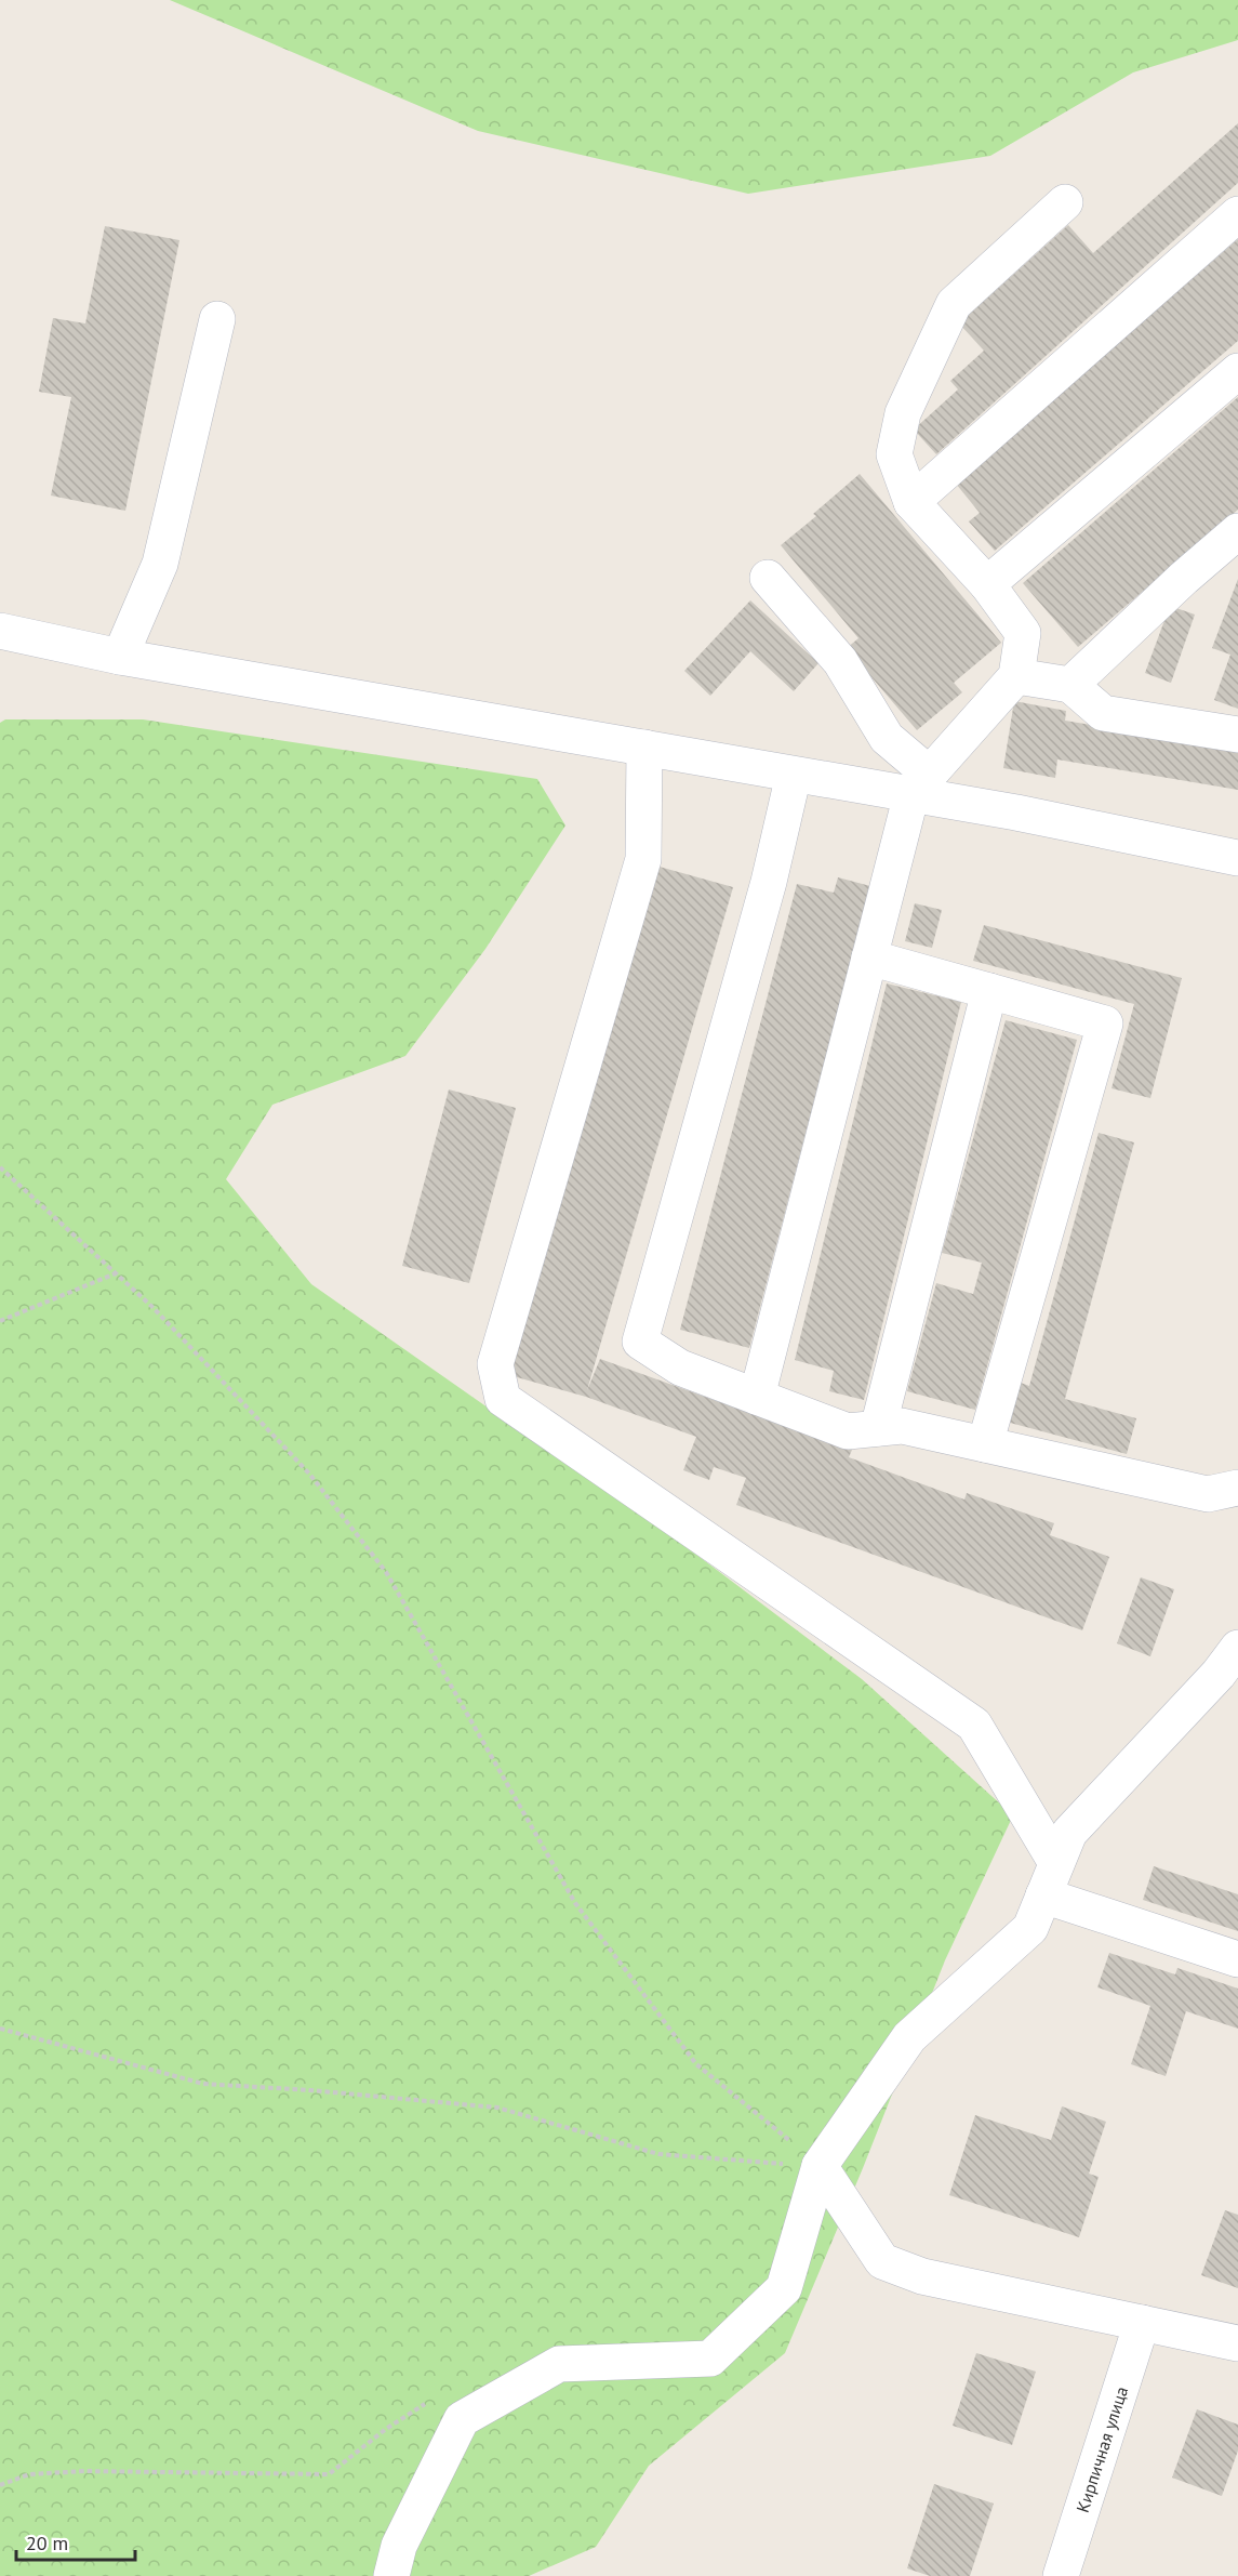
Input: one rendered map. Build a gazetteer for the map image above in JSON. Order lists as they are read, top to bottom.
{
  "streets": {
    "street": ["Кирпичная улица"]
  },
  "scale_bar": "20 m"
}
